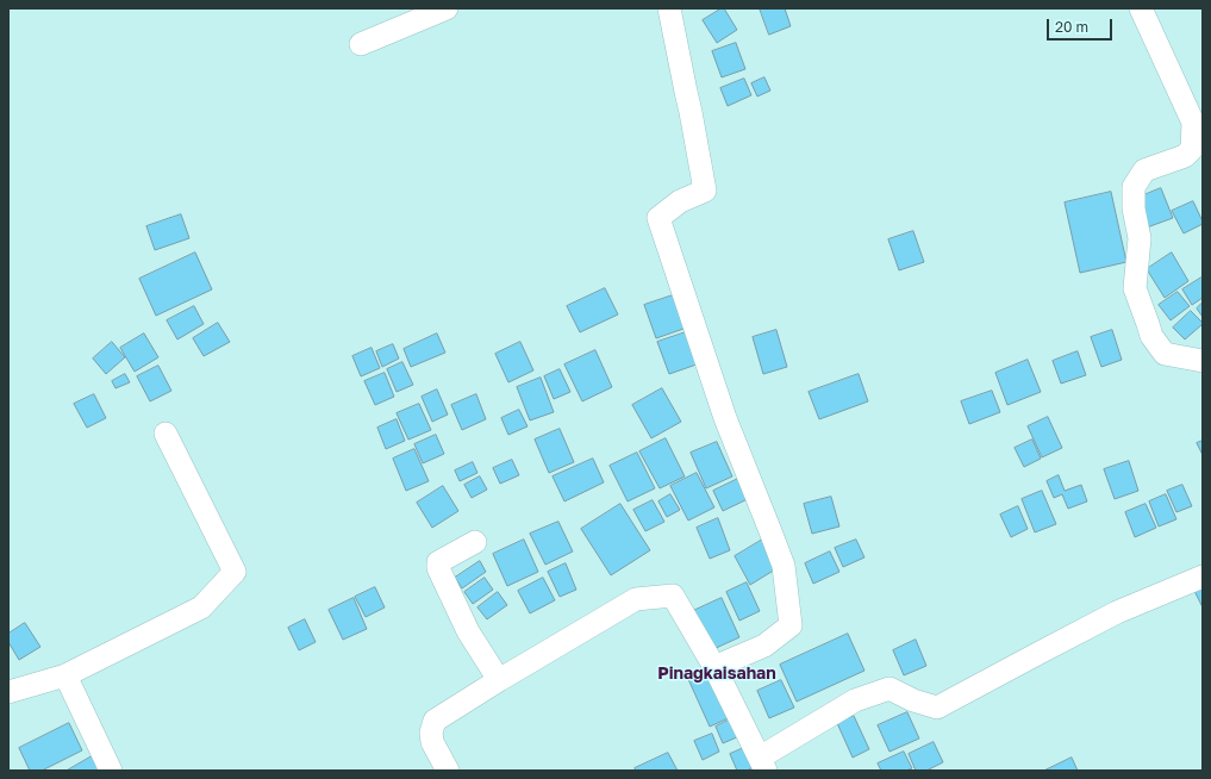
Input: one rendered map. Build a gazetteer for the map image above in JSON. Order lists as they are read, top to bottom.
{
  "districts": ["Pinagkaisahan"],
  "scale_bar": "20 m"
}
